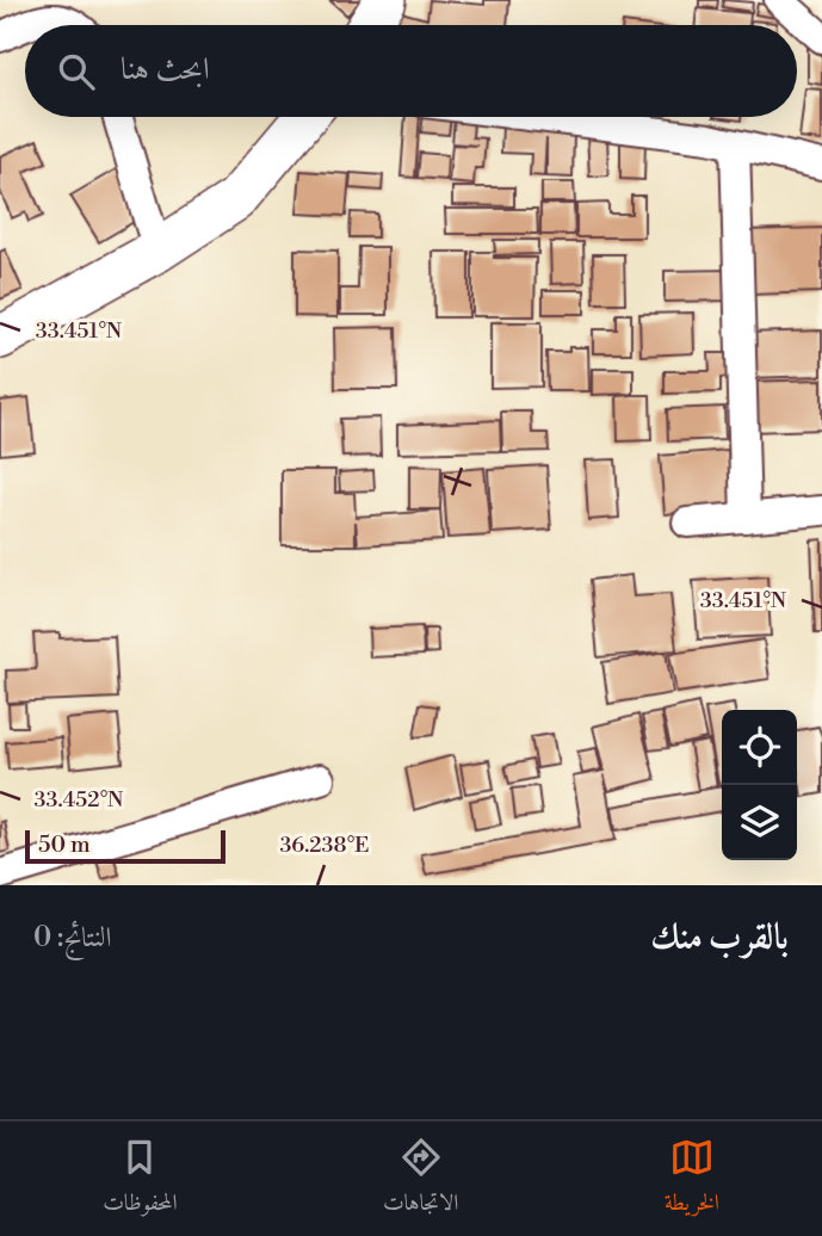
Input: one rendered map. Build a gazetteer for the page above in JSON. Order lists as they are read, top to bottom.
{
  "scale_bar": "50 m",
  "page": {
    "search": "ابحث هنا",
    "scale": "50 m",
    "heading": ["بالقرب منك", "النتائج: 0"],
    "nav": ["الخريطة", "الاتجاهات", "المحفوظات"]
  },
  "coordinates": ["33.451°N", "33.452°N", "36.238°E"]
}
